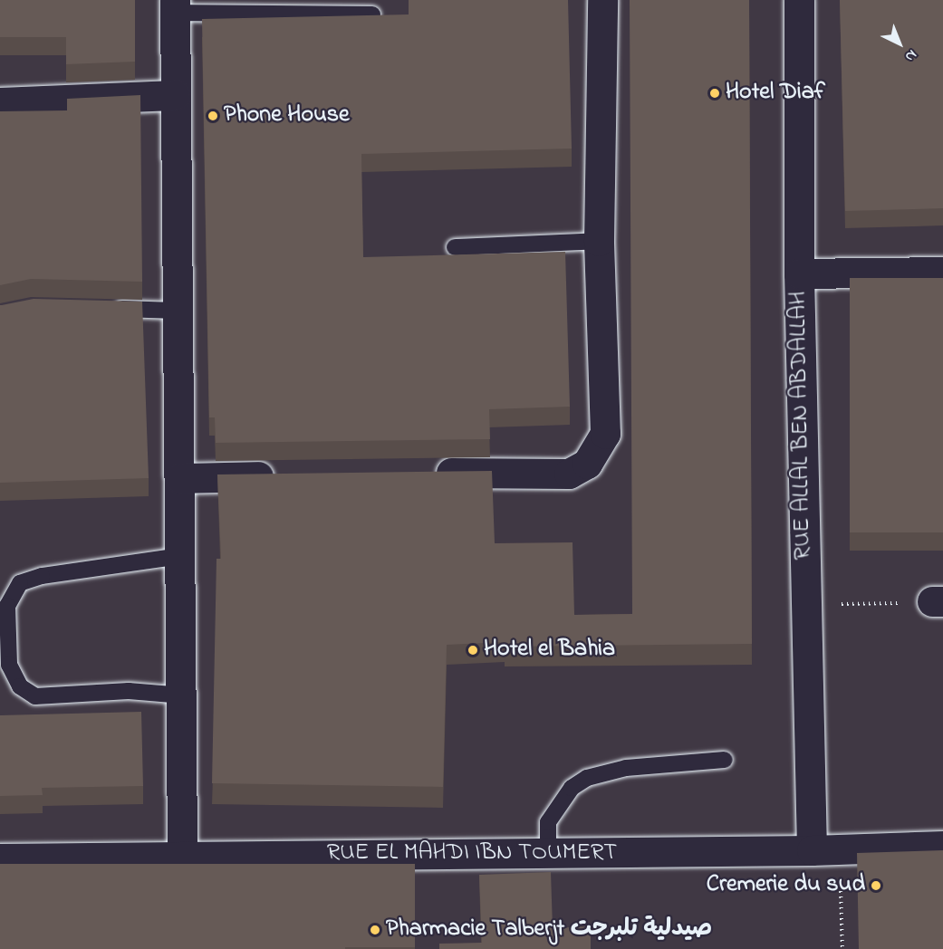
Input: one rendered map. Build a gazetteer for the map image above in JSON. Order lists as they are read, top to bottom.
{
  "streets": {
    "street": ["RUE ALLAL BEN ABDALLAH", "RUE EL MAHDI IBN TOUMERT"]
  },
  "crossings": [
    ["RUE ALLAL BEN ABDALLAH", "RUE EL MAHDI IBN TOUMERT"]
  ],
  "places": [
    "Hotel Diaf",
    "Phone House",
    "Hotel el Bahia",
    "Cremerie du sud",
    "Pharmacie Talberjt صيدلية تلبرجت"
  ],
  "north": "bottom right"
}
